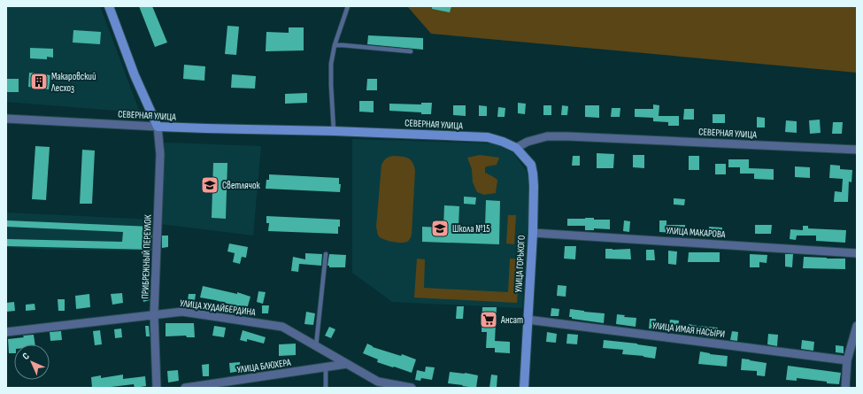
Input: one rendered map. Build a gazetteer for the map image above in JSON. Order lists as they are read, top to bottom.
{
  "streets": {
    "main road": ["СЕВЕРНАЯ УЛИЦА", "УЛИЦА ГОРЬКОГО"],
    "street": [
      "УЛИЦА МАКАРОВА",
      "ПРИБРЕЖНЫЙ ПЕРЕУЛОК",
      "УЛИЦА ХУДАЙБЕРДИНА",
      "УЛИЦА ИМАЯ НАСЫРИ",
      "УЛИЦА БЛЮХЕРА"
    ]
  },
  "crossings": [
    ["СЕВЕРНАЯ УЛИЦА", "ПРИБРЕЖНЫЙ ПЕРЕУЛОК"],
    ["СЕВЕРНАЯ УЛИЦА", "УЛИЦА ГОРЬКОГО"],
    ["УЛИЦА МАКАРОВА", "УЛИЦА ГОРЬКОГО"],
    ["ПРИБРЕЖНЫЙ ПЕРЕУЛОК", "УЛИЦА ХУДАЙБЕРДИНА"],
    ["УЛИЦА ГОРЬКОГО", "УЛИЦА ИМАЯ НАСЫРИ"],
    ["УЛИЦА ХУДАЙБЕРДИНА", "УЛИЦА БЛЮХЕРА"]
  ],
  "places": {
    "building": ["Макаровский Лесхоз"],
    "school or university": ["Светлячок", "Школа №15"],
    "supermarket": ["Ансат"]
  },
  "north": "top left"
}
